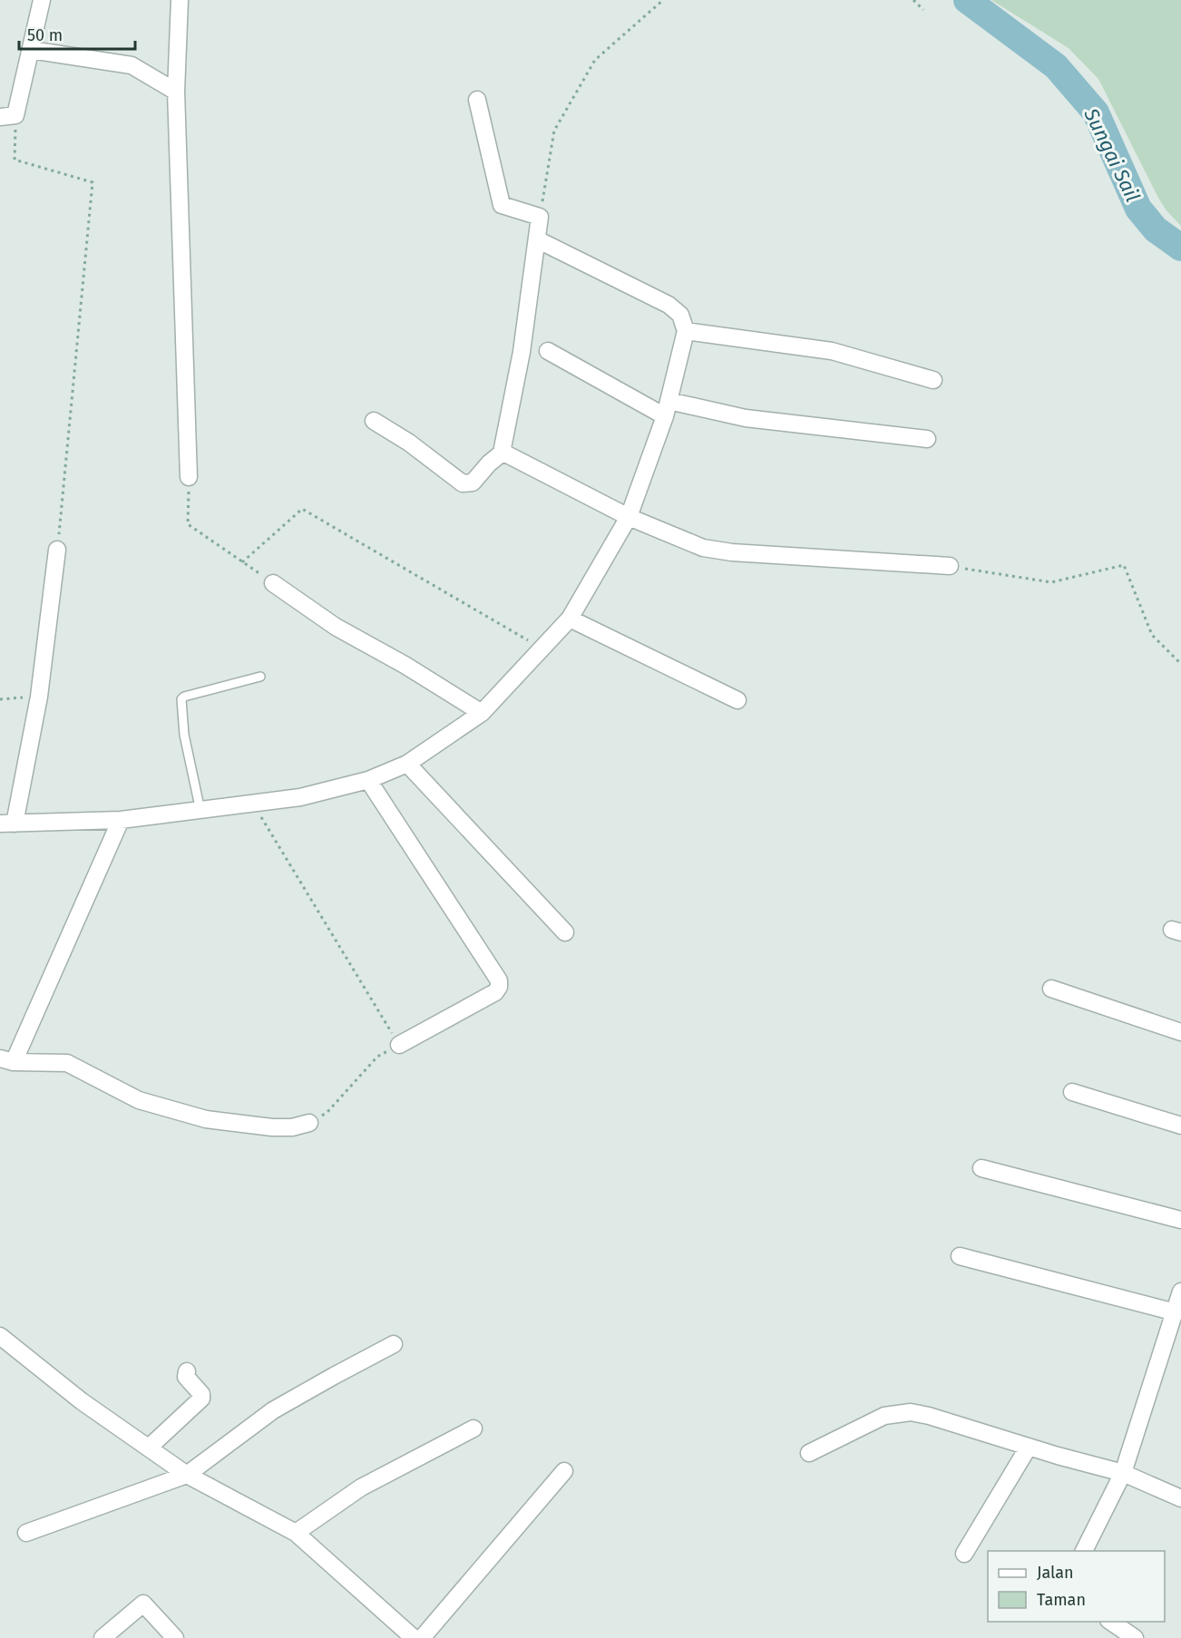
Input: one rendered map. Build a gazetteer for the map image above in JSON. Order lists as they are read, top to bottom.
{
  "water": ["Sungai Sail"],
  "legend": ["Jalan", "Taman"],
  "scale_bar": "50 m"
}
